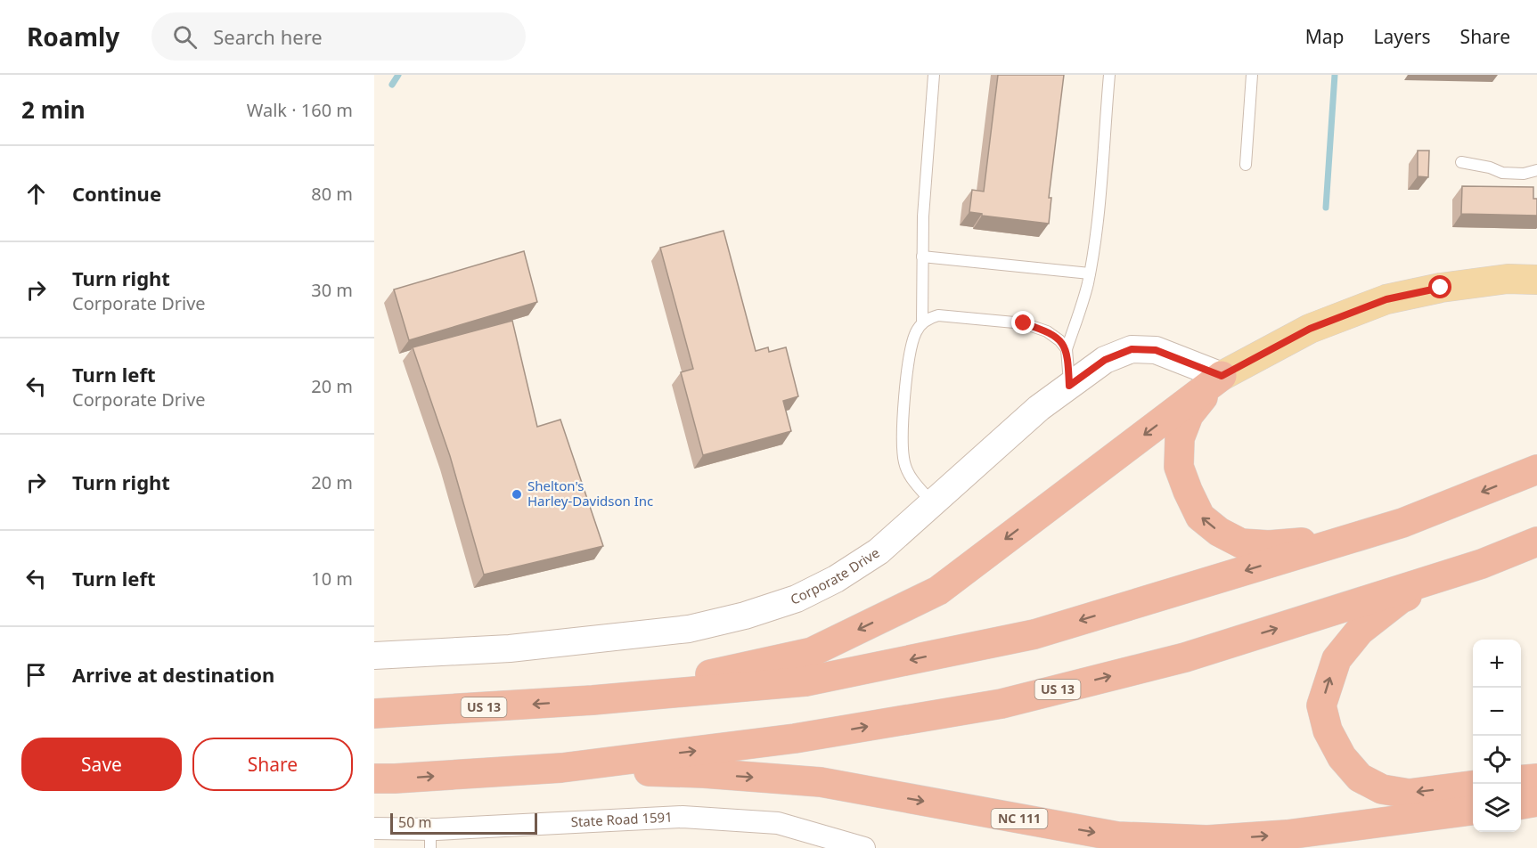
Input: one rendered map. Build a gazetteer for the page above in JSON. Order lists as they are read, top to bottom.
{
  "streets": {
    "highway": ["US 13", "NC 111"],
    "street": ["Corporate Drive", "State Road 1591"]
  },
  "crossings": [
    ["US 13", "NC 111"]
  ],
  "places": ["Shelton's Harley-Davidson Inc"],
  "scale_bar": "50 m",
  "page": {
    "header": "Roamly",
    "search": "Search here",
    "nav": ["Map", "Layers", "Share"],
    "heading": ["2 min", "Walk · 160 m"],
    "list": [
      ["Continue", "80 m"],
      ["Turn right", "Corporate Drive", "30 m"],
      ["Turn left", "Corporate Drive", "20 m"],
      ["Turn right", "20 m"],
      ["Turn left", "10 m"],
      "Arrive at destination"
    ],
    "map_buttons": ["+", "−"],
    "buttons": ["Save", "Share"],
    "scale": "50 m"
  }
}
